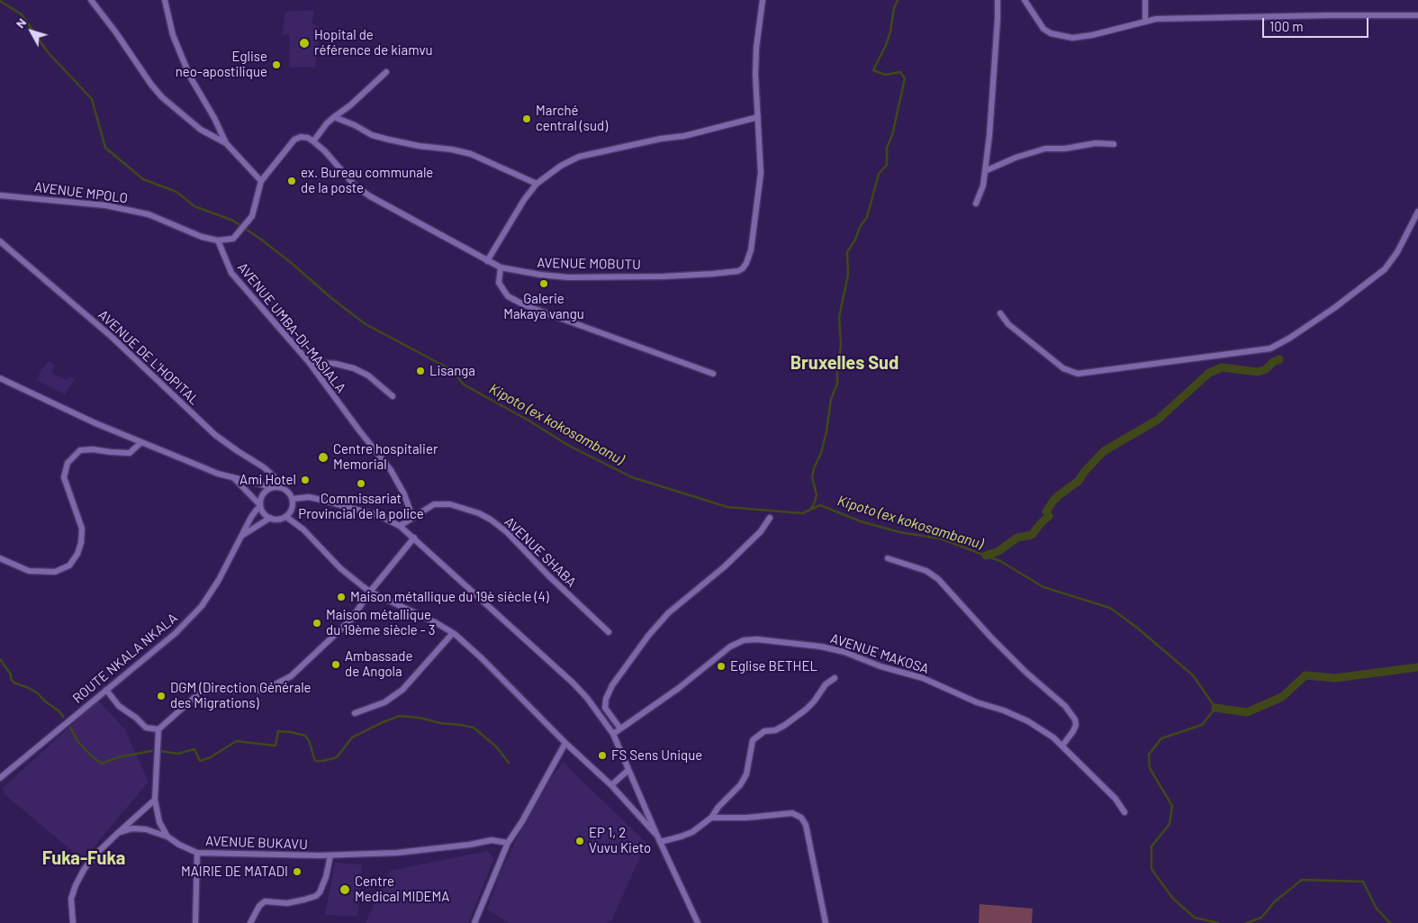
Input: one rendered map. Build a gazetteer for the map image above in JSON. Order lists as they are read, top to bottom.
{
  "streets": {
    "street": [
      "AVENUE MPOLO",
      "AVENUE MOBUTU",
      "AVENUE UMBA-DI-MASIALA",
      "AVENUE DE L'HOPITAL",
      "AVENUE SHABA",
      "AVENUE MAKOSA",
      "ROUTE NKALA NKALA",
      "AVENUE BUKAVU"
    ]
  },
  "crossings": [
    ["AVENUE MPOLO", "AVENUE UMBA-DI-MASIALA"],
    ["AVENUE UMBA-DI-MASIALA", "AVENUE SHABA"],
    ["AVENUE DE L'HOPITAL", "ROUTE NKALA NKALA"]
  ],
  "districts": ["Bruxelles Sud", "Fuka-Fuka"],
  "water": ["Kipoto (ex kokosambanu)"],
  "places": [
    "Hopital de référence de kiamvu",
    "Eglise neo-apostilique",
    "Marché central (sud)",
    "ex. Bureau communale de la poste",
    "Galerie Makaya vangu",
    "Lisanga",
    "Centre hospitalier Memorial",
    "Ami Hotel",
    "Commissariat Provincial de la police",
    "Maison métallique du 19è siècle (4)",
    "Maison métallique du 19ème siècle - 3",
    "Ambassade de Angola",
    "Eglise BETHEL",
    "DGM (Direction Générale des Migrations)",
    "FS Sens Unique",
    "EP 1, 2 Vuvu Kieto",
    "MAIRIE DE MATADI",
    "Centre Medical MIDEMA"
  ],
  "scale_bar": "100 m",
  "north": "top left"
}
